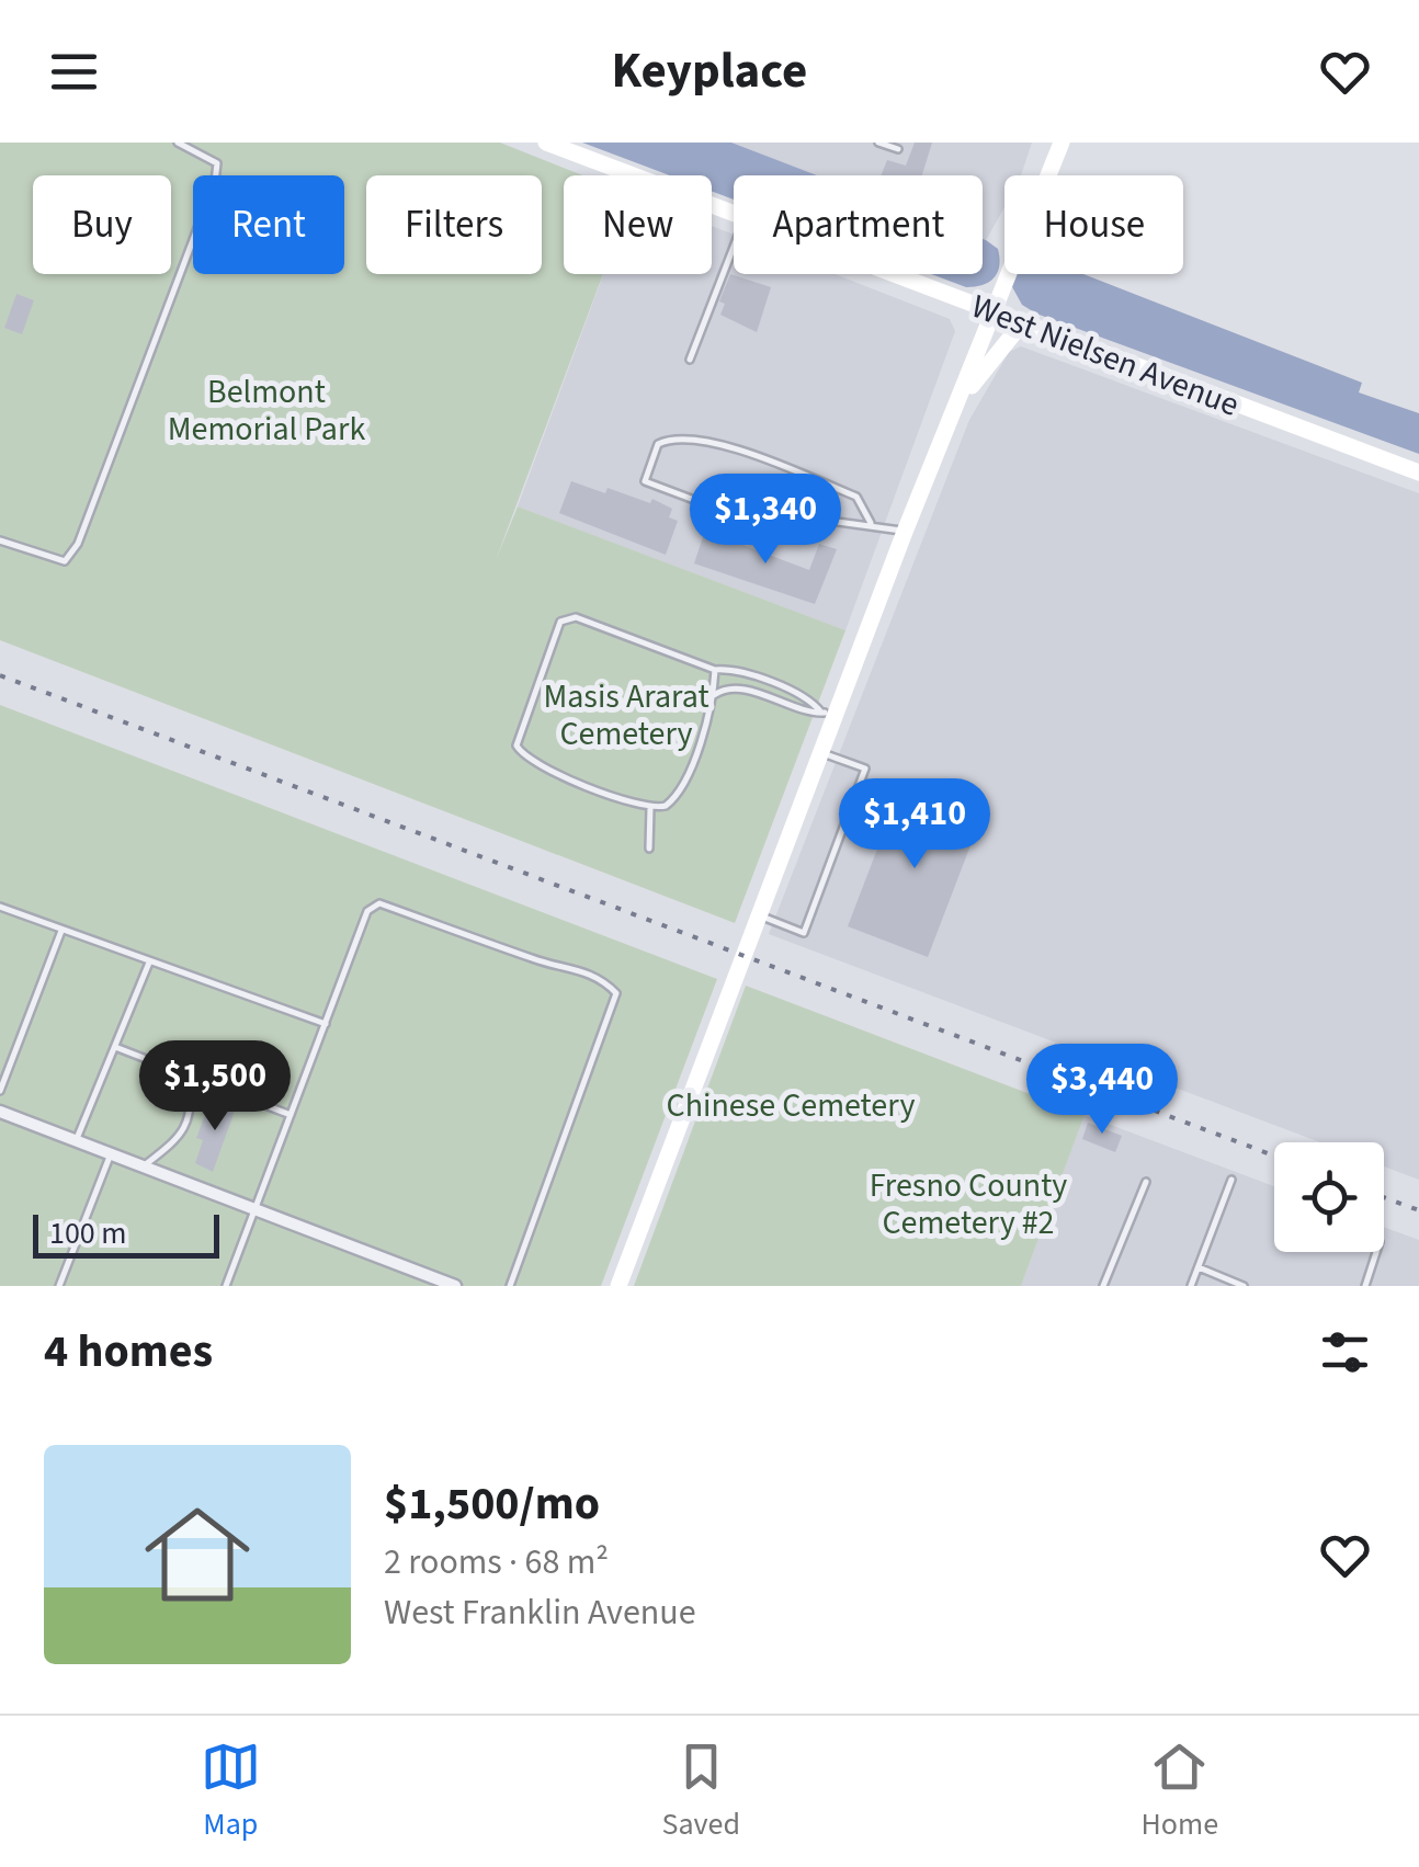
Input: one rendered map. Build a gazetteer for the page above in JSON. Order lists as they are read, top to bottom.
{
  "streets": {
    "street": ["West Nielsen Avenue"]
  },
  "parks": [
    "Belmont Memorial Park",
    "Masis Ararat Cemetery",
    "Chinese Cemetery",
    "Fresno County Cemetery #2"
  ],
  "scale_bar": "100 m",
  "page": {
    "header": "Keyplace",
    "chip": [
      "Buy",
      "Rent",
      "Filters",
      "New",
      "Apartment",
      "House"
    ],
    "price": [
      "$1,340",
      "$1,410",
      "$1,500",
      "$3,440"
    ],
    "scale": "100 m",
    "heading": "4 homes",
    "list": [
      {
        "name": "$1,500/mo",
        "note": "2 rooms · 68 m² · West Franklin Avenue"
      }
    ],
    "tabs": ["Map", "Saved", "Home"]
  }
}
